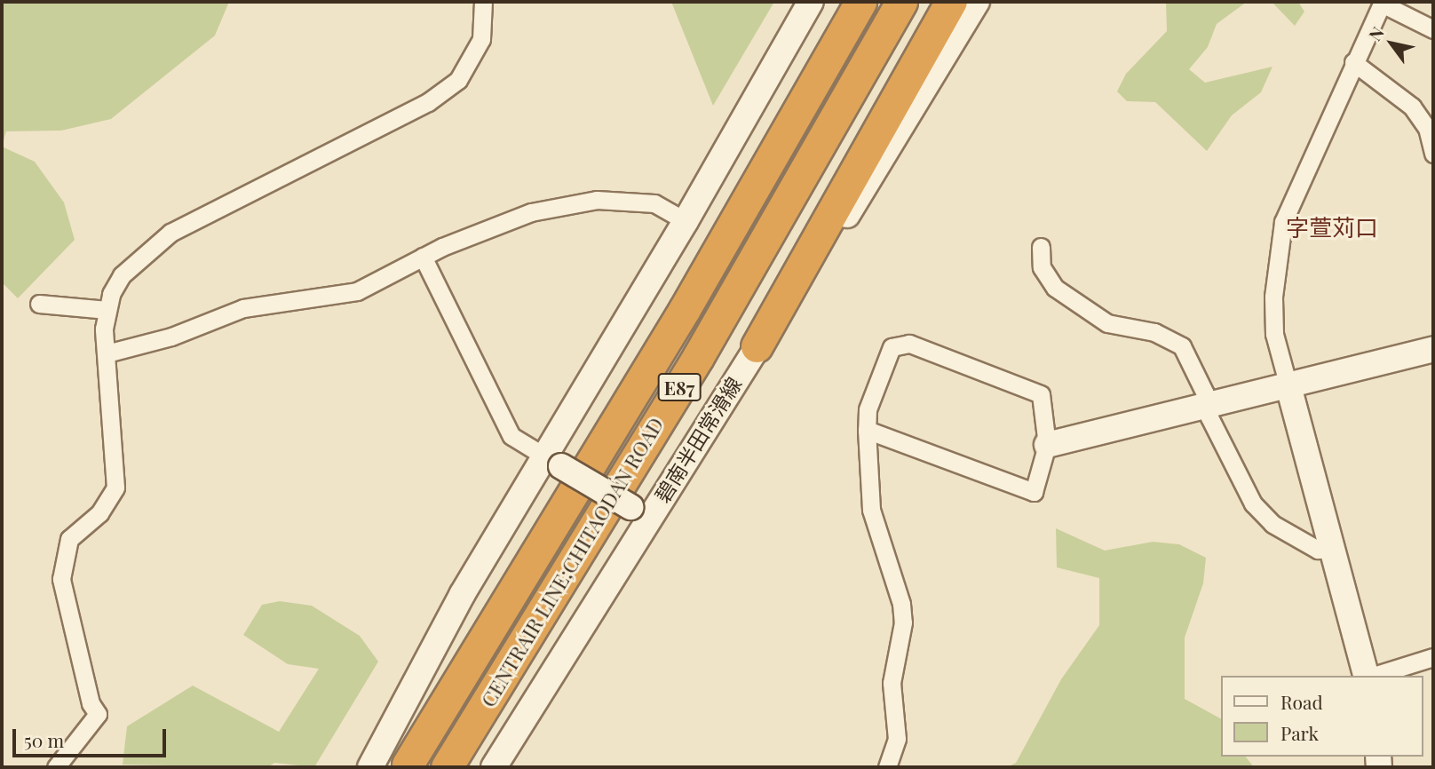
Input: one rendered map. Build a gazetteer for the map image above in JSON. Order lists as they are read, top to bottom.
{
  "streets": {
    "highway": ["E87", "CENTRAIR LINE;CHITAODAN ROAD"],
    "main road": ["碧南半田常滑線"]
  },
  "districts": ["字萱苅口"],
  "legend": ["Road", "Park"],
  "scale_bar": "50 m",
  "north": "top left"
}
